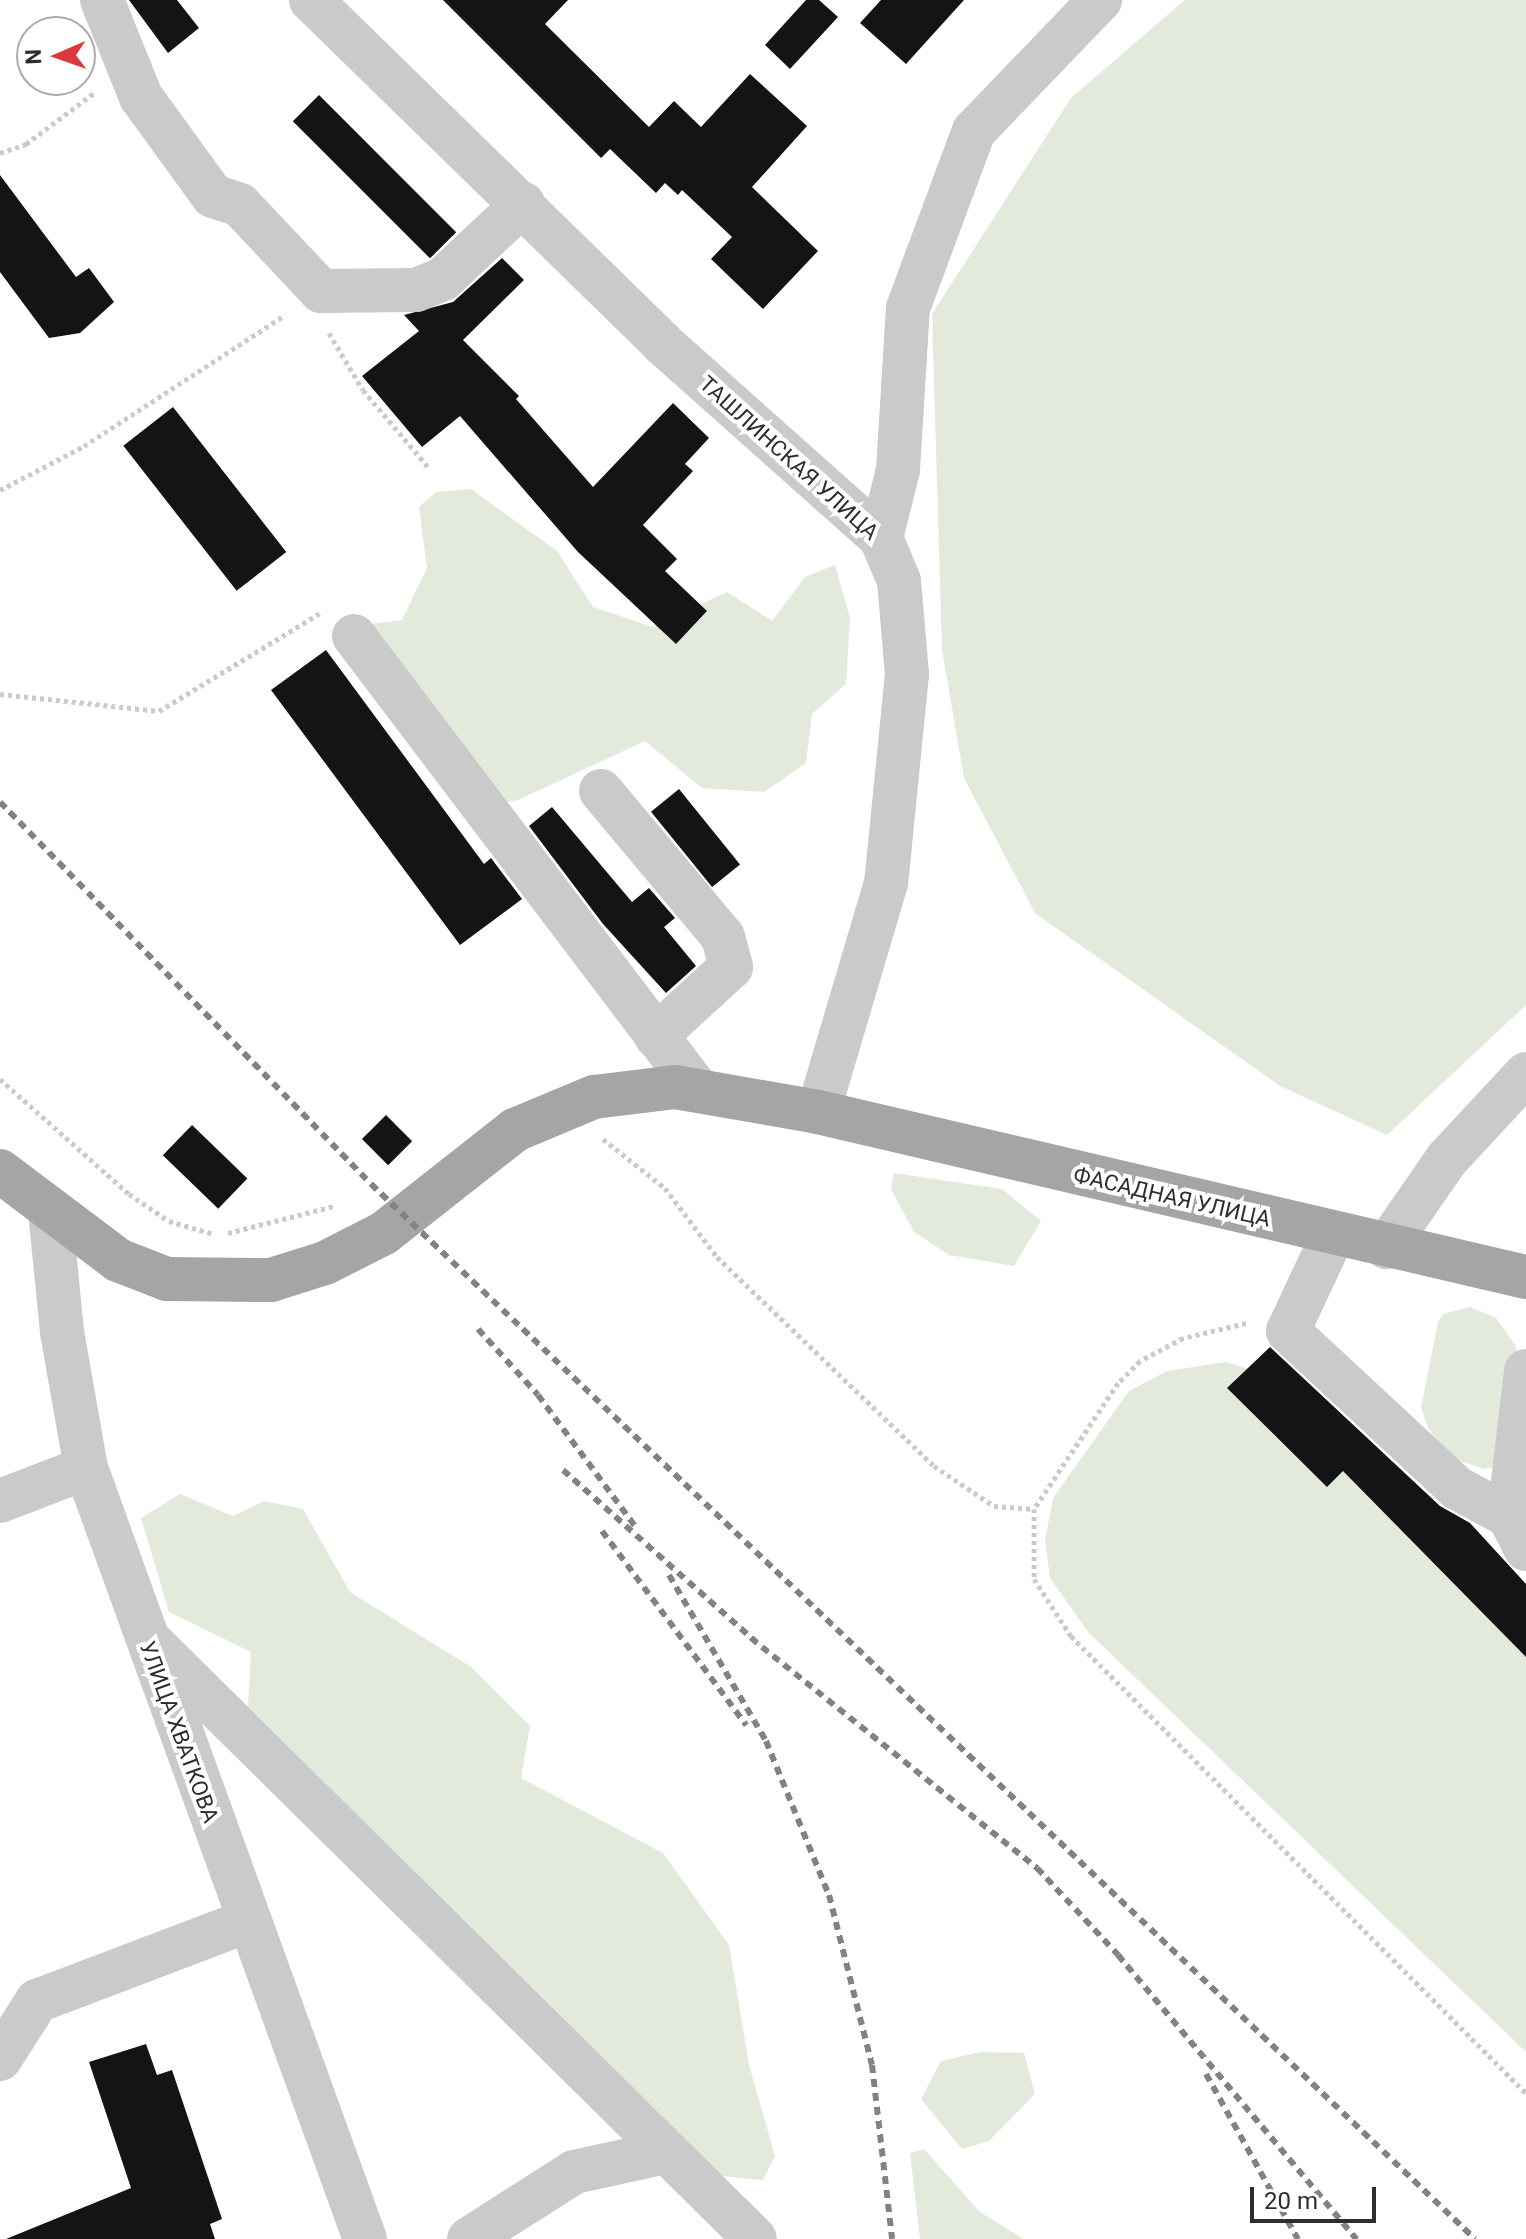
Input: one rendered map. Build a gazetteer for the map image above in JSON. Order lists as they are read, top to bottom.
{
  "streets": {
    "main road": ["ФАСАДНАЯ УЛИЦА"],
    "street": ["ТАШЛИНСКАЯ УЛИЦА", "УЛИЦА ХВАТКОВА"]
  },
  "crossings": [
    ["ТАШЛИНСКАЯ УЛИЦА", "ФАСАДНАЯ УЛИЦА"],
    ["ФАСАДНАЯ УЛИЦА", "УЛИЦА ХВАТКОВА"]
  ],
  "scale_bar": "20 m",
  "north": "left"
}
